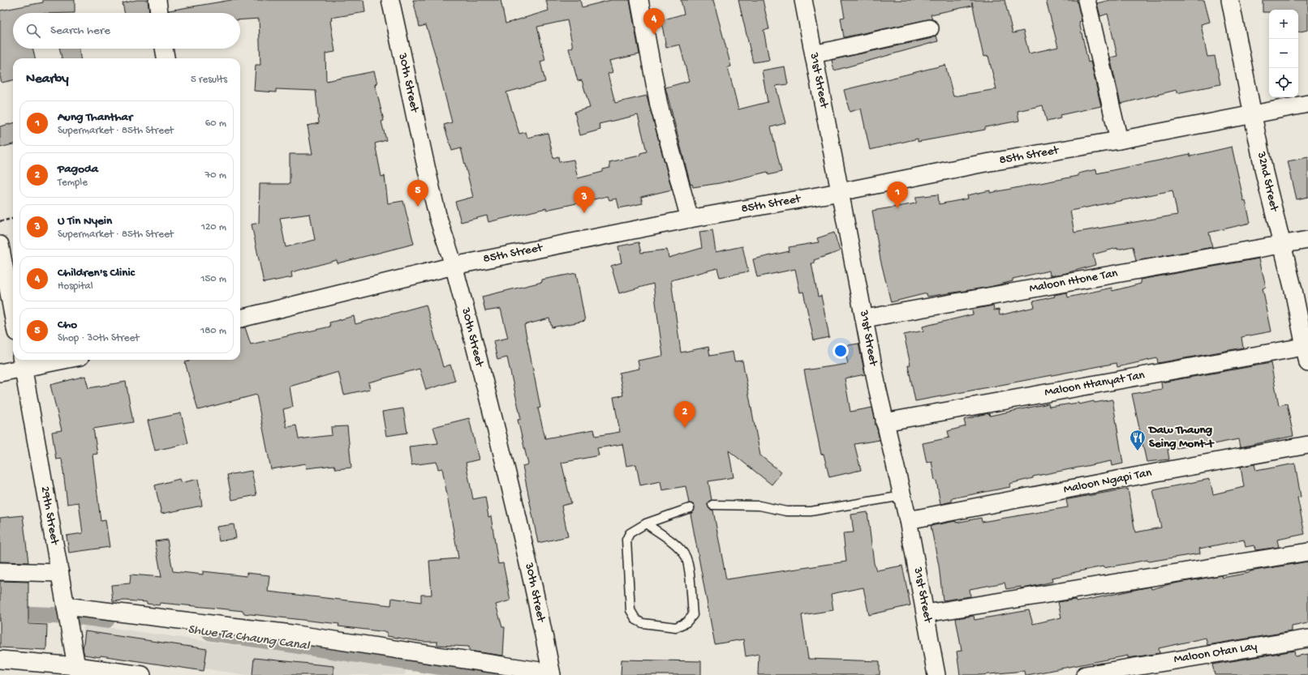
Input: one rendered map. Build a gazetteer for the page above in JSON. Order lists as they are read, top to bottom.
{
  "streets": {
    "street": [
      "31st Street",
      "30th Street",
      "85th Street",
      "32nd Street",
      "Maloon Htone Tan",
      "Maloon Htanyat Tan",
      "Maloon Ngapi Tan",
      "29th Street",
      "Maloon Otan Lay"
    ]
  },
  "crossings": [
    ["31st Street", "85th Street"],
    ["31st Street", "Maloon Htone Tan"],
    ["31st Street", "Maloon Htanyat Tan"],
    ["31st Street", "Maloon Ngapi Tan"],
    ["30th Street", "85th Street"],
    ["85th Street", "32nd Street"],
    ["32nd Street", "Maloon Htone Tan"],
    ["32nd Street", "Maloon Htanyat Tan"]
  ],
  "water": ["Shwe Ta Chaung Canal"],
  "places": {
    "restaurant": ["Daw Thaung Seing Mont-t"]
  },
  "page": {
    "pins": [
      "4",
      "5",
      "1",
      "3",
      "2"
    ],
    "map_buttons": ["+", "−"],
    "search": "Search here",
    "heading": ["Nearby", "5 results"],
    "list": [
      {
        "mark": "1",
        "name": "Aung Thanthar",
        "note": "Supermarket · 85th Street",
        "value": "60 m"
      },
      {
        "mark": "2",
        "name": "Pagoda",
        "note": "Temple",
        "value": "70 m"
      },
      {
        "mark": "3",
        "name": "U Tin Nyein",
        "note": "Supermarket · 85th Street",
        "value": "120 m"
      },
      {
        "mark": "4",
        "name": "Children's Clinic",
        "note": "Hospital",
        "value": "150 m"
      },
      {
        "mark": "5",
        "name": "Cho",
        "note": "Shop · 30th Street",
        "value": "180 m"
      }
    ]
  }
}
